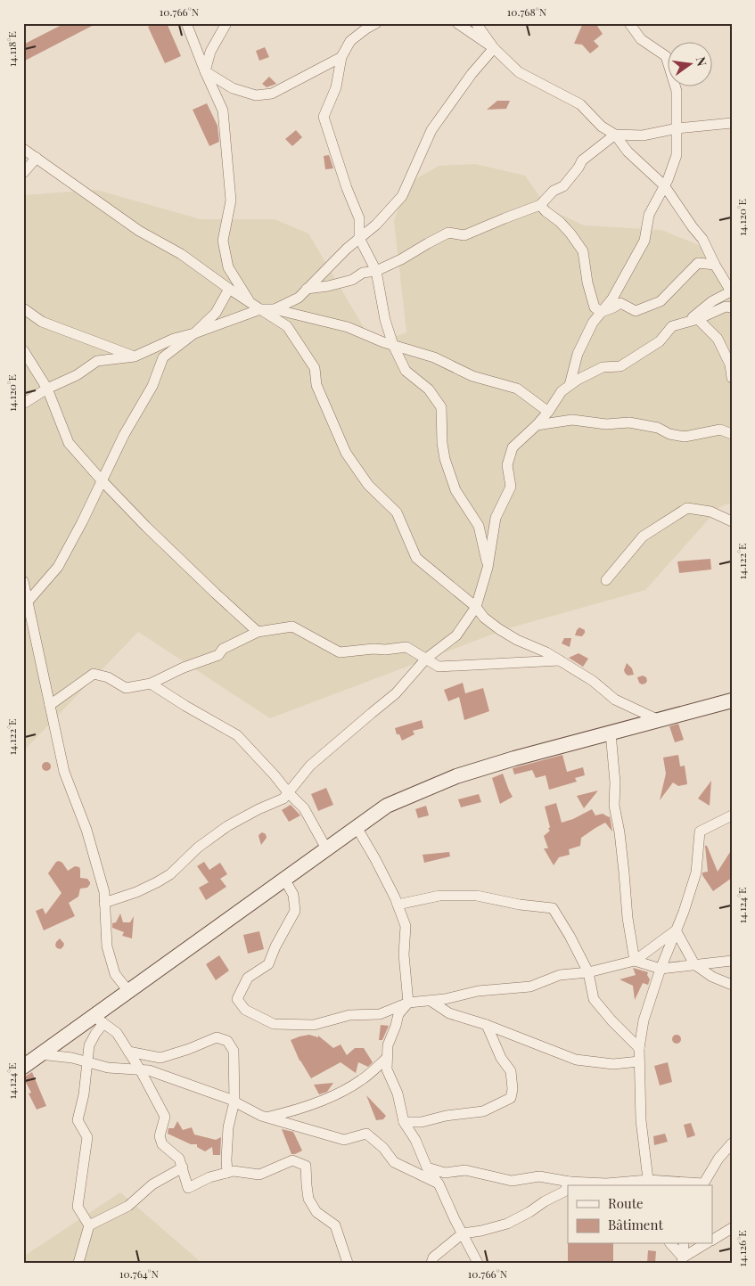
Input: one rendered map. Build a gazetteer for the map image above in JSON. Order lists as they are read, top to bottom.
{
  "legend": ["Route", "Bâtiment"],
  "north": "right",
  "coordinates": [
    "10.766°N",
    "10.768°N",
    "14.118°E",
    "14.120°E",
    "14.122°E",
    "14.124°E",
    "14.126°E",
    "10.764°N"
  ]
}
